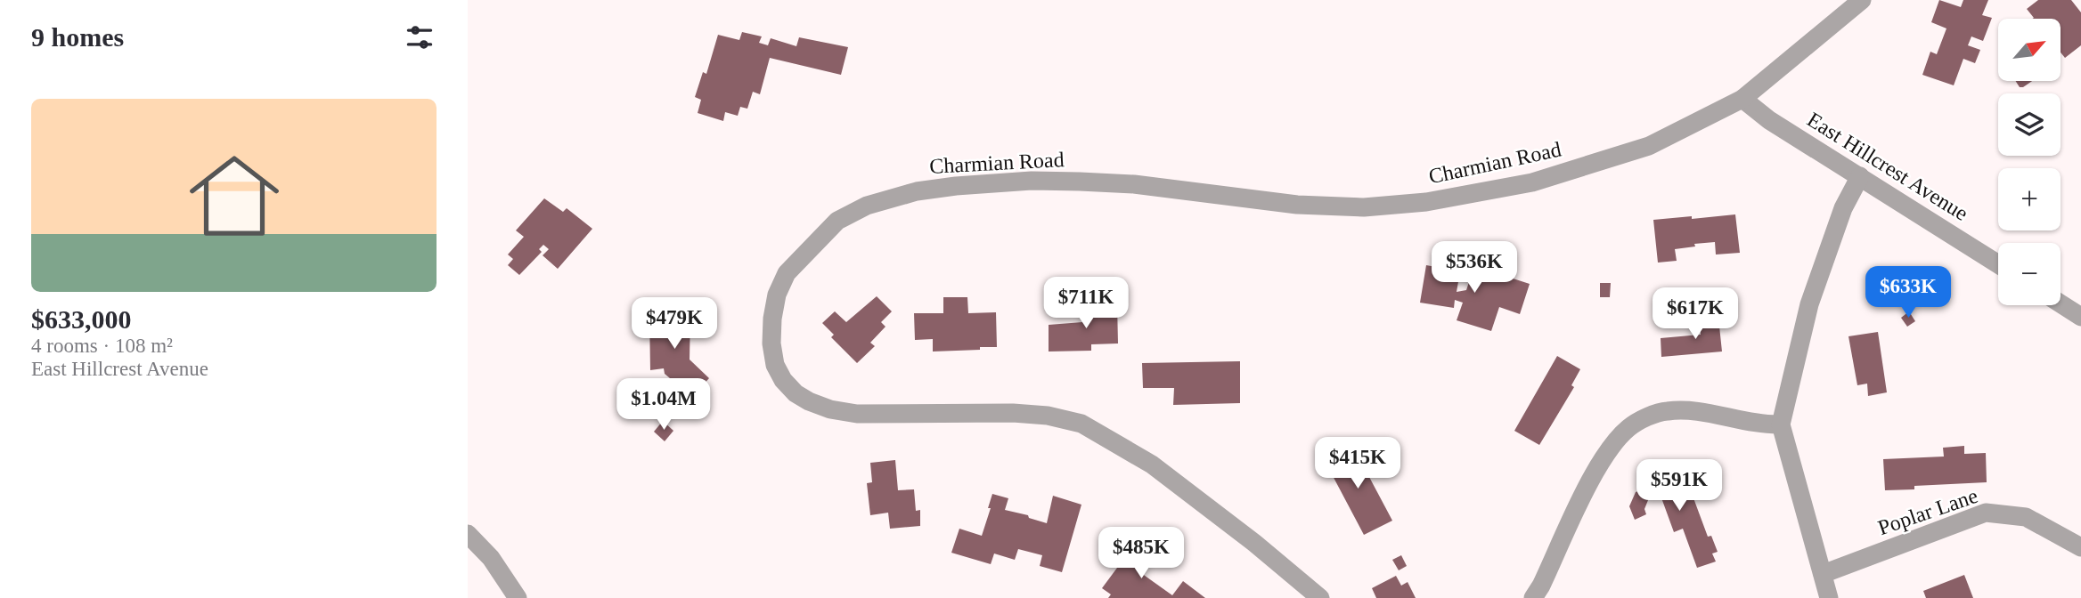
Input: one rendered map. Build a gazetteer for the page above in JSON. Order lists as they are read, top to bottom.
{
  "streets": {
    "street": ["Charmian Road", "East Hillcrest Avenue", "Poplar Lane"]
  },
  "crossings": [
    ["Charmian Road", "East Hillcrest Avenue"]
  ],
  "north": "top right",
  "page": {
    "heading": "9 homes",
    "map_buttons": ["+", "−"],
    "list": [
      {
        "name": "$633,000",
        "note": "4 rooms · 108 m² · East Hillcrest Avenue"
      }
    ],
    "price": [
      "$536K",
      "$633K",
      "$711K",
      "$617K",
      "$479K",
      "$1.04M",
      "$415K",
      "$591K",
      "$485K"
    ]
  }
}
